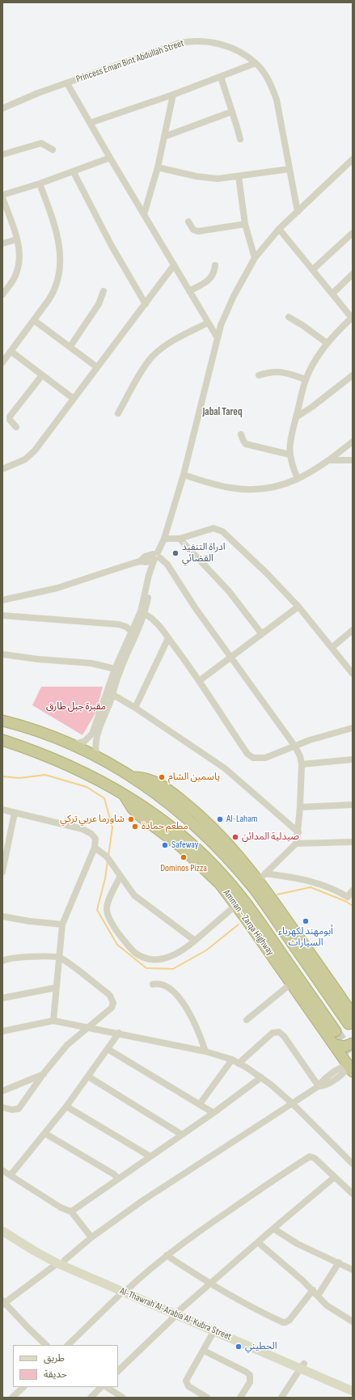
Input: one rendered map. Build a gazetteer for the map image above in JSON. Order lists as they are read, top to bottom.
{
  "streets": {
    "highway": ["Amman - Zarqa Highway"],
    "main road": ["Al-Thawrah Al-Arabia Al-Kubra Street"],
    "street": ["Princess Eman Bint Abdullah Street"]
  },
  "districts": ["Jabal Tareq"],
  "parks": ["مقبرة جبل طارق"],
  "places": [
    "ادراة التنفيذ القضائي",
    "ياسمين الشام",
    "شاورما عربي تركي",
    "Al-Laham",
    "مطعم حمادة",
    "صيدلية المدائن",
    "Safeway",
    "Dominos Pizza",
    "أبومهند لكهرباء السيارات",
    "الحطيني"
  ],
  "legend": ["طريق", "حديقة"]
}
